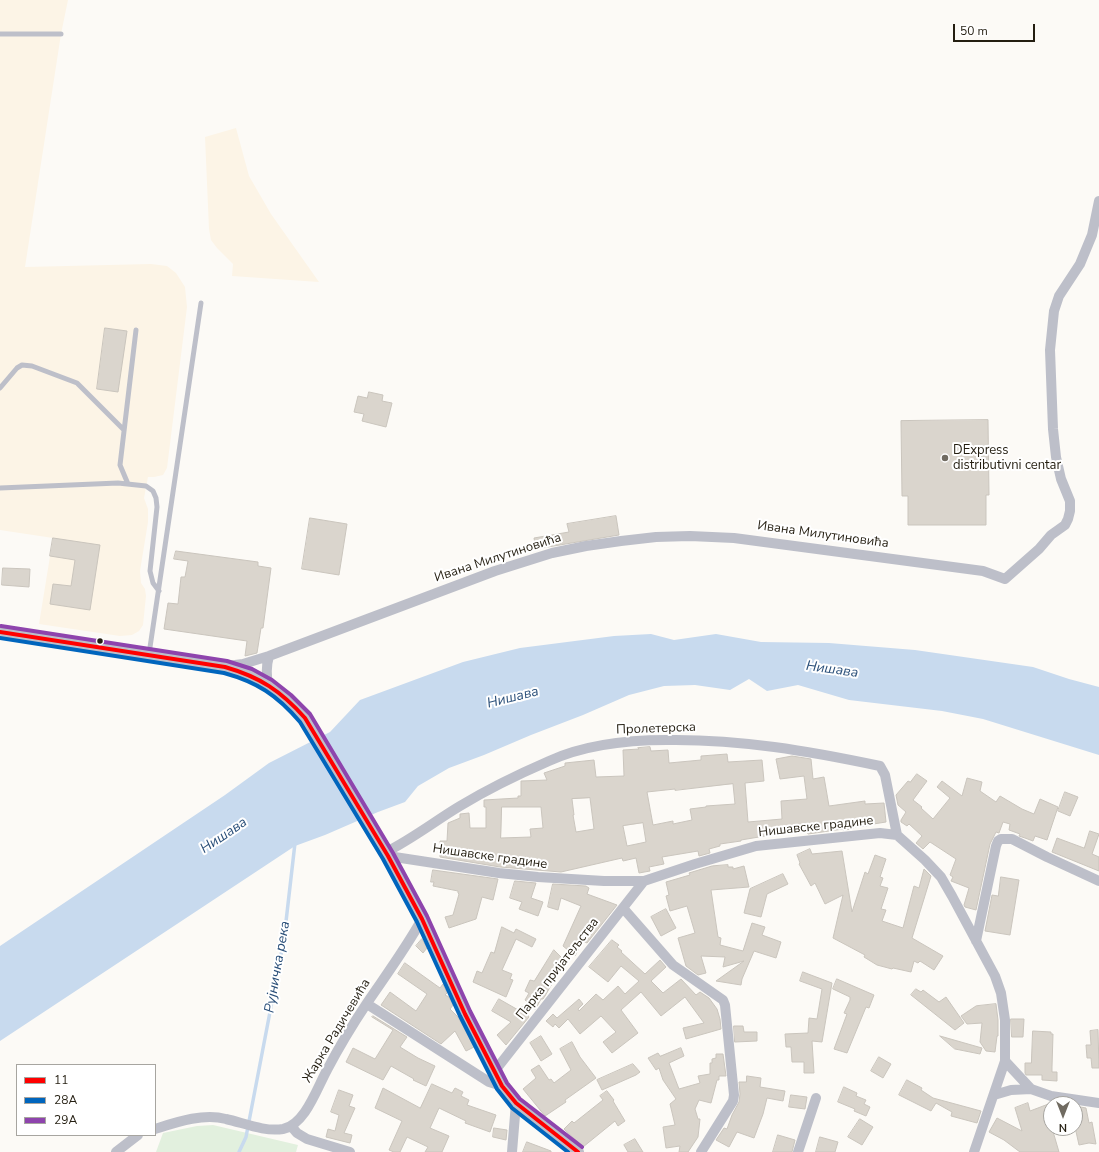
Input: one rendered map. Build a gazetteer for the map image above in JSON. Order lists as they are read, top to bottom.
{
  "streets": {
    "street": [
      "Ивана Милутиновића",
      "Пролетерска",
      "Нишавске градине",
      "Парка пријатељства",
      "Жарка Радичевића"
    ]
  },
  "crossings": [
    ["Ивана Милутиновића", "Пролетерска"],
    ["Ивана Милутиновића", "Нишавске градине"],
    ["Ивана Милутиновића", "Парка пријатељства"],
    ["Ивана Милутиновића", "Жарка Радичевића"],
    ["Пролетерска", "Нишавске градине"],
    ["Нишавске градине", "Парка пријатељства"]
  ],
  "water": ["Нишава", "Рујничка река"],
  "places": ["DExpress distributivni centar"],
  "lines": ["transit line 29А", "transit line 11", "transit line 28А"],
  "legend": ["11", "28А", "29А"],
  "scale_bar": "50 m",
  "north": "bottom"
}
